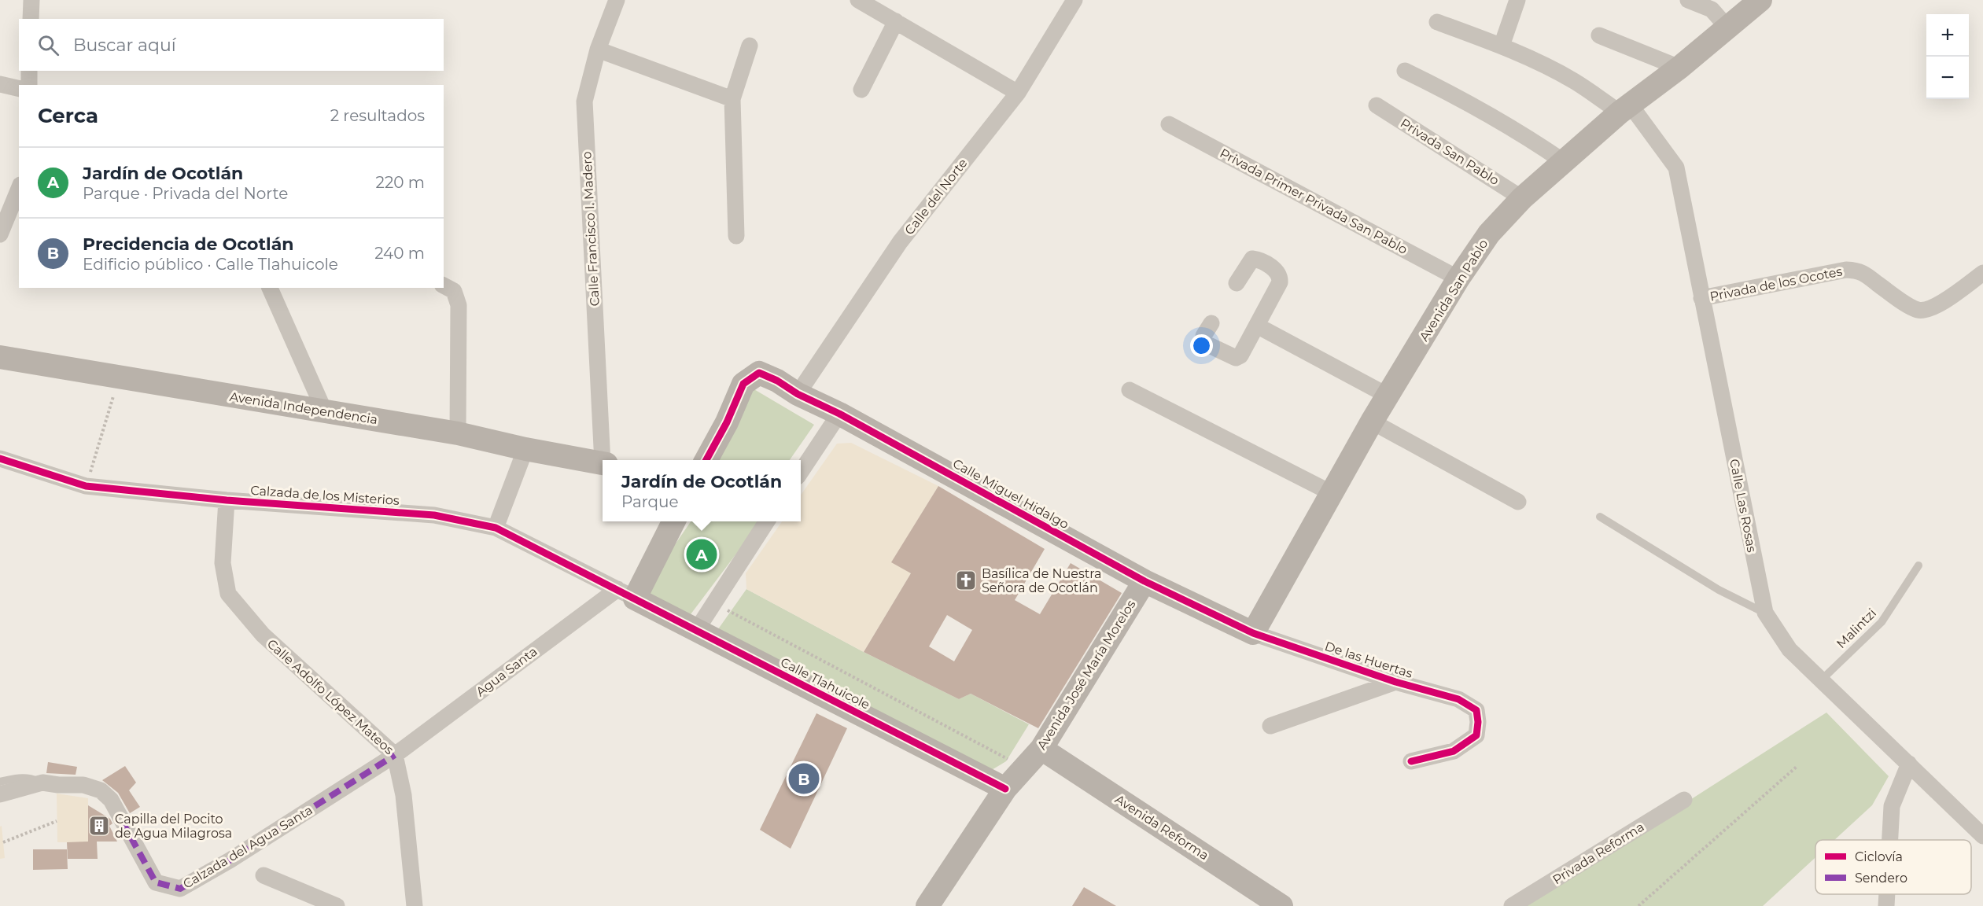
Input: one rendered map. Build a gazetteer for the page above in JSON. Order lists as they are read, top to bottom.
{
  "streets": {
    "street": [
      "Privada San Pablo",
      "Calle del Norte",
      "Privada Primer Privada San Pablo",
      "Calle Francisco I. Madero",
      "Privada de los Ocotes",
      "Avenida San Pablo",
      "Avenida Independencia",
      "Calle Miguel Hidalgo",
      "Calzada de los Misterios",
      "Calle Las Rosas",
      "De las Huertas",
      "Agua Santa",
      "Avenida José María Morelos",
      "Calle Tlahuicole",
      "Calle Adolfo López Mateos",
      "Avenida Reforma",
      "Calzada del Agua Santa",
      "Privada Reforma"
    ],
    "lane": ["Malintzi"]
  },
  "crossings": [
    ["Privada San Pablo", "Avenida San Pablo"],
    ["Calle del Norte", "Calle Miguel Hidalgo"],
    ["Privada Primer Privada San Pablo", "Avenida San Pablo"],
    ["Privada de los Ocotes", "Calle Las Rosas"],
    ["Avenida San Pablo", "Calle Miguel Hidalgo"],
    ["Avenida San Pablo", "Calle Las Rosas"],
    ["Avenida San Pablo", "De las Huertas"],
    ["Calle Miguel Hidalgo", "De las Huertas"],
    ["Calle Miguel Hidalgo", "Avenida José María Morelos"],
    ["Calzada de los Misterios", "Agua Santa"],
    ["Calzada de los Misterios", "Calle Tlahuicole"],
    ["Calzada de los Misterios", "Calle Adolfo López Mateos"],
    ["Calle Las Rosas", "Malintzi"],
    ["Agua Santa", "Calle Tlahuicole"],
    ["Agua Santa", "Calle Adolfo López Mateos"],
    ["Agua Santa", "Calzada del Agua Santa"],
    ["Avenida José María Morelos", "Calle Tlahuicole"],
    ["Avenida José María Morelos", "Avenida Reforma"],
    ["Calle Adolfo López Mateos", "Calzada del Agua Santa"]
  ],
  "places": {
    "church": ["Basílica de Nuestra Señora de Ocotlán"],
    "building": ["Capilla del Pocito de Agua Milagrosa"]
  },
  "legend": ["Ciclovía", "Sendero"],
  "page": {
    "map_buttons": ["+", "−"],
    "search": "Buscar aquí",
    "heading": ["Cerca", "2 resultados"],
    "list": [
      {
        "mark": "A",
        "name": "Jardín de Ocotlán",
        "note": "Parque · Privada del Norte",
        "value": "220 m"
      },
      {
        "mark": "B",
        "name": "Precidencia de Ocotlán",
        "note": "Edificio público · Calle Tlahuicole",
        "value": "240 m"
      }
    ],
    "popup": ["Jardín de Ocotlán", "Parque"],
    "pins": ["A", "B"]
  }
}
